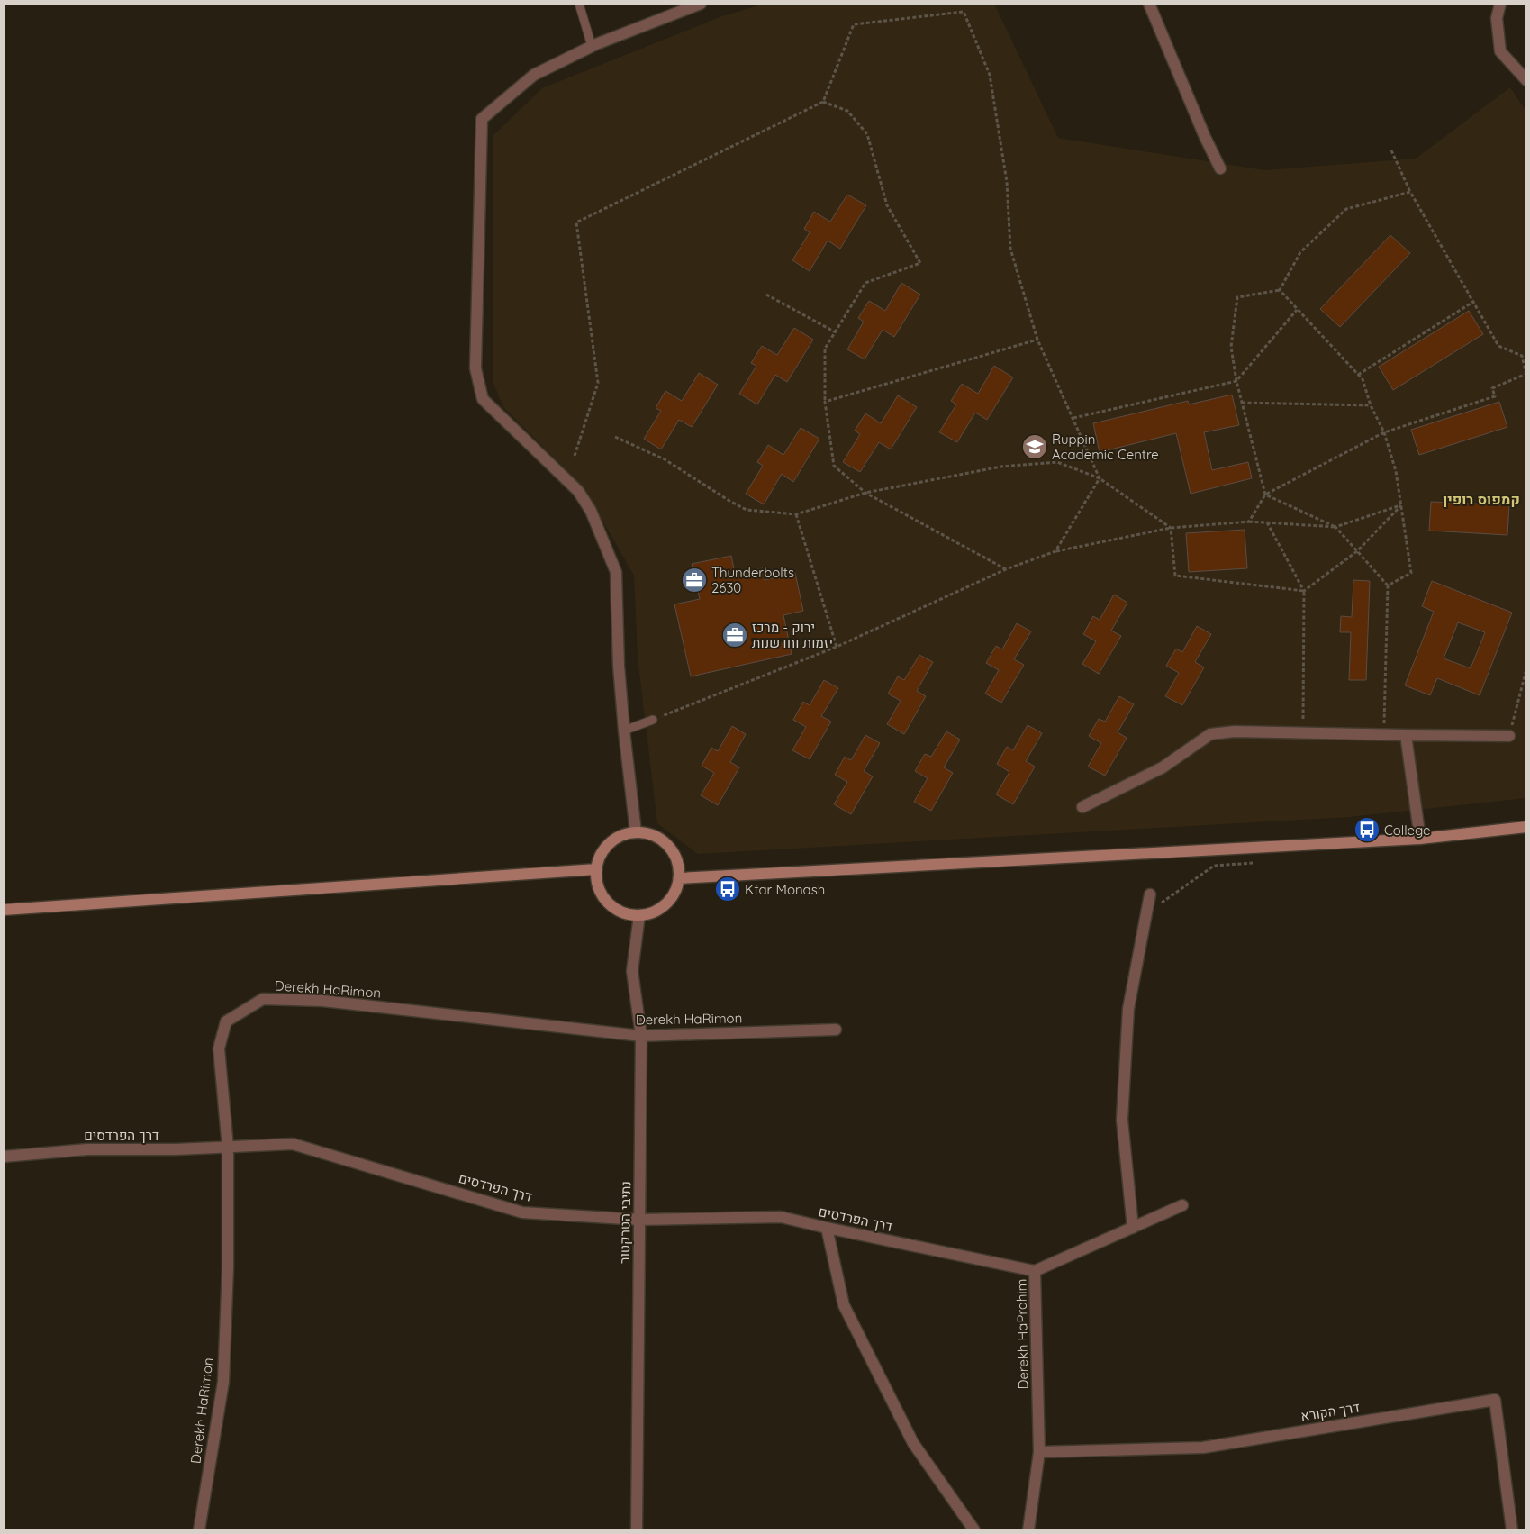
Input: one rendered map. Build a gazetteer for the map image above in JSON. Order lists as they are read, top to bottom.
{
  "streets": {
    "street": [
      "Derekh HaRimon",
      "דרך הפרדסים",
      "נתיבי הטרקטור",
      "Derekh HaPrahim",
      "דרך הקורא"
    ]
  },
  "crossings": [
    ["Derekh HaRimon", "דרך הפרדסים"],
    ["Derekh HaRimon", "נתיבי הטרקטור"],
    ["דרך הפרדסים", "נתיבי הטרקטור"],
    ["דרך הפרדסים", "Derekh HaPrahim"],
    ["Derekh HaPrahim", "דרך הקורא"]
  ],
  "districts": ["קמפוס רופין"],
  "places": {
    "school or university": ["Ruppin Academic Centre"],
    "office": ["Thunderbolts 2630", "ירוק - מרכז יזמות וחדשנות"],
    "bus stop": ["College", "Kfar Monash"]
  }
}
